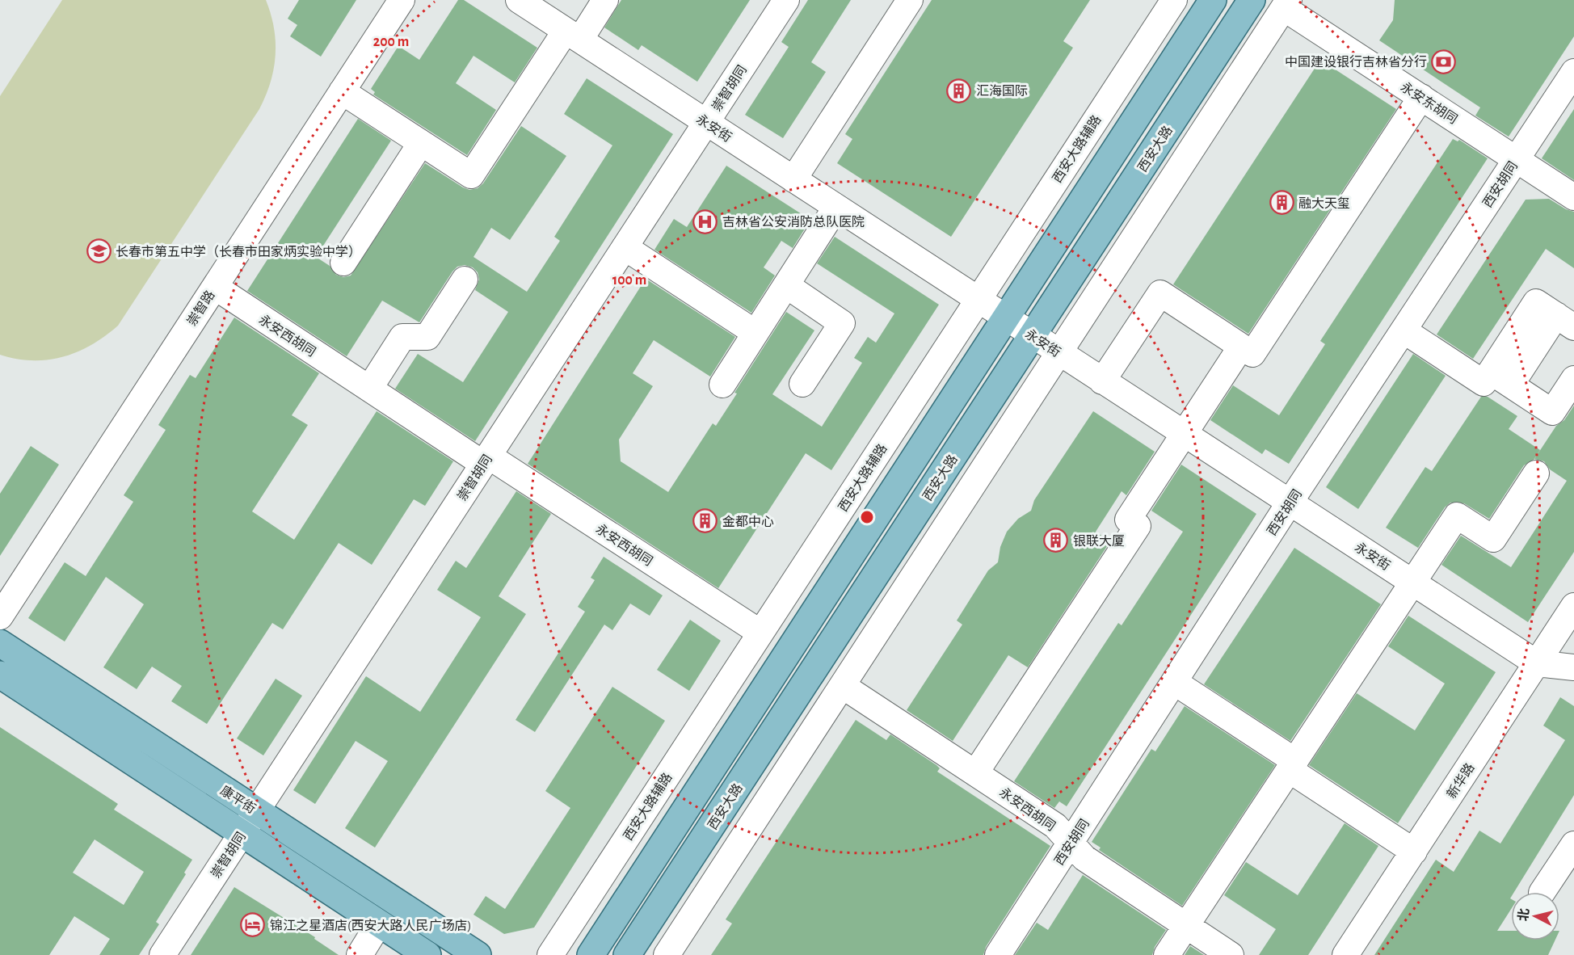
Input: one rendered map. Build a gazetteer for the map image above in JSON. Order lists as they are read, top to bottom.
{
  "streets": {
    "main road": ["西安大路", "康平街"],
    "street": [
      "崇智胡同",
      "永安东胡同",
      "永安街",
      "西安大路辅路",
      "西安胡同",
      "崇智路",
      "永安西胡同",
      "新华路"
    ]
  },
  "crossings": [
    ["崇智胡同", "永安街"],
    ["崇智胡同", "永安西胡同"],
    ["崇智胡同", "康平街"],
    ["永安东胡同", "西安胡同"],
    ["永安街", "西安大路辅路"],
    ["永安街", "西安大路"],
    ["永安街", "西安胡同"],
    ["永安街", "新华路"],
    ["西安大路辅路", "永安西胡同"],
    ["西安胡同", "永安西胡同"],
    ["崇智路", "永安西胡同"]
  ],
  "places": {
    "bank": ["中国建设银行吉林省分行"],
    "building": [
      "汇海国际",
      "融大天玺",
      "金都中心",
      "银联大厦"
    ],
    "hospital": ["吉林省公安消防总队医院"],
    "school or university": ["长春市第五中学（长春市田家炳实验中学）"],
    "hotel": ["锦江之星酒店(西安大路人民广场店)"]
  },
  "north": "left",
  "rings": ["200 m", "100 m"]
}
